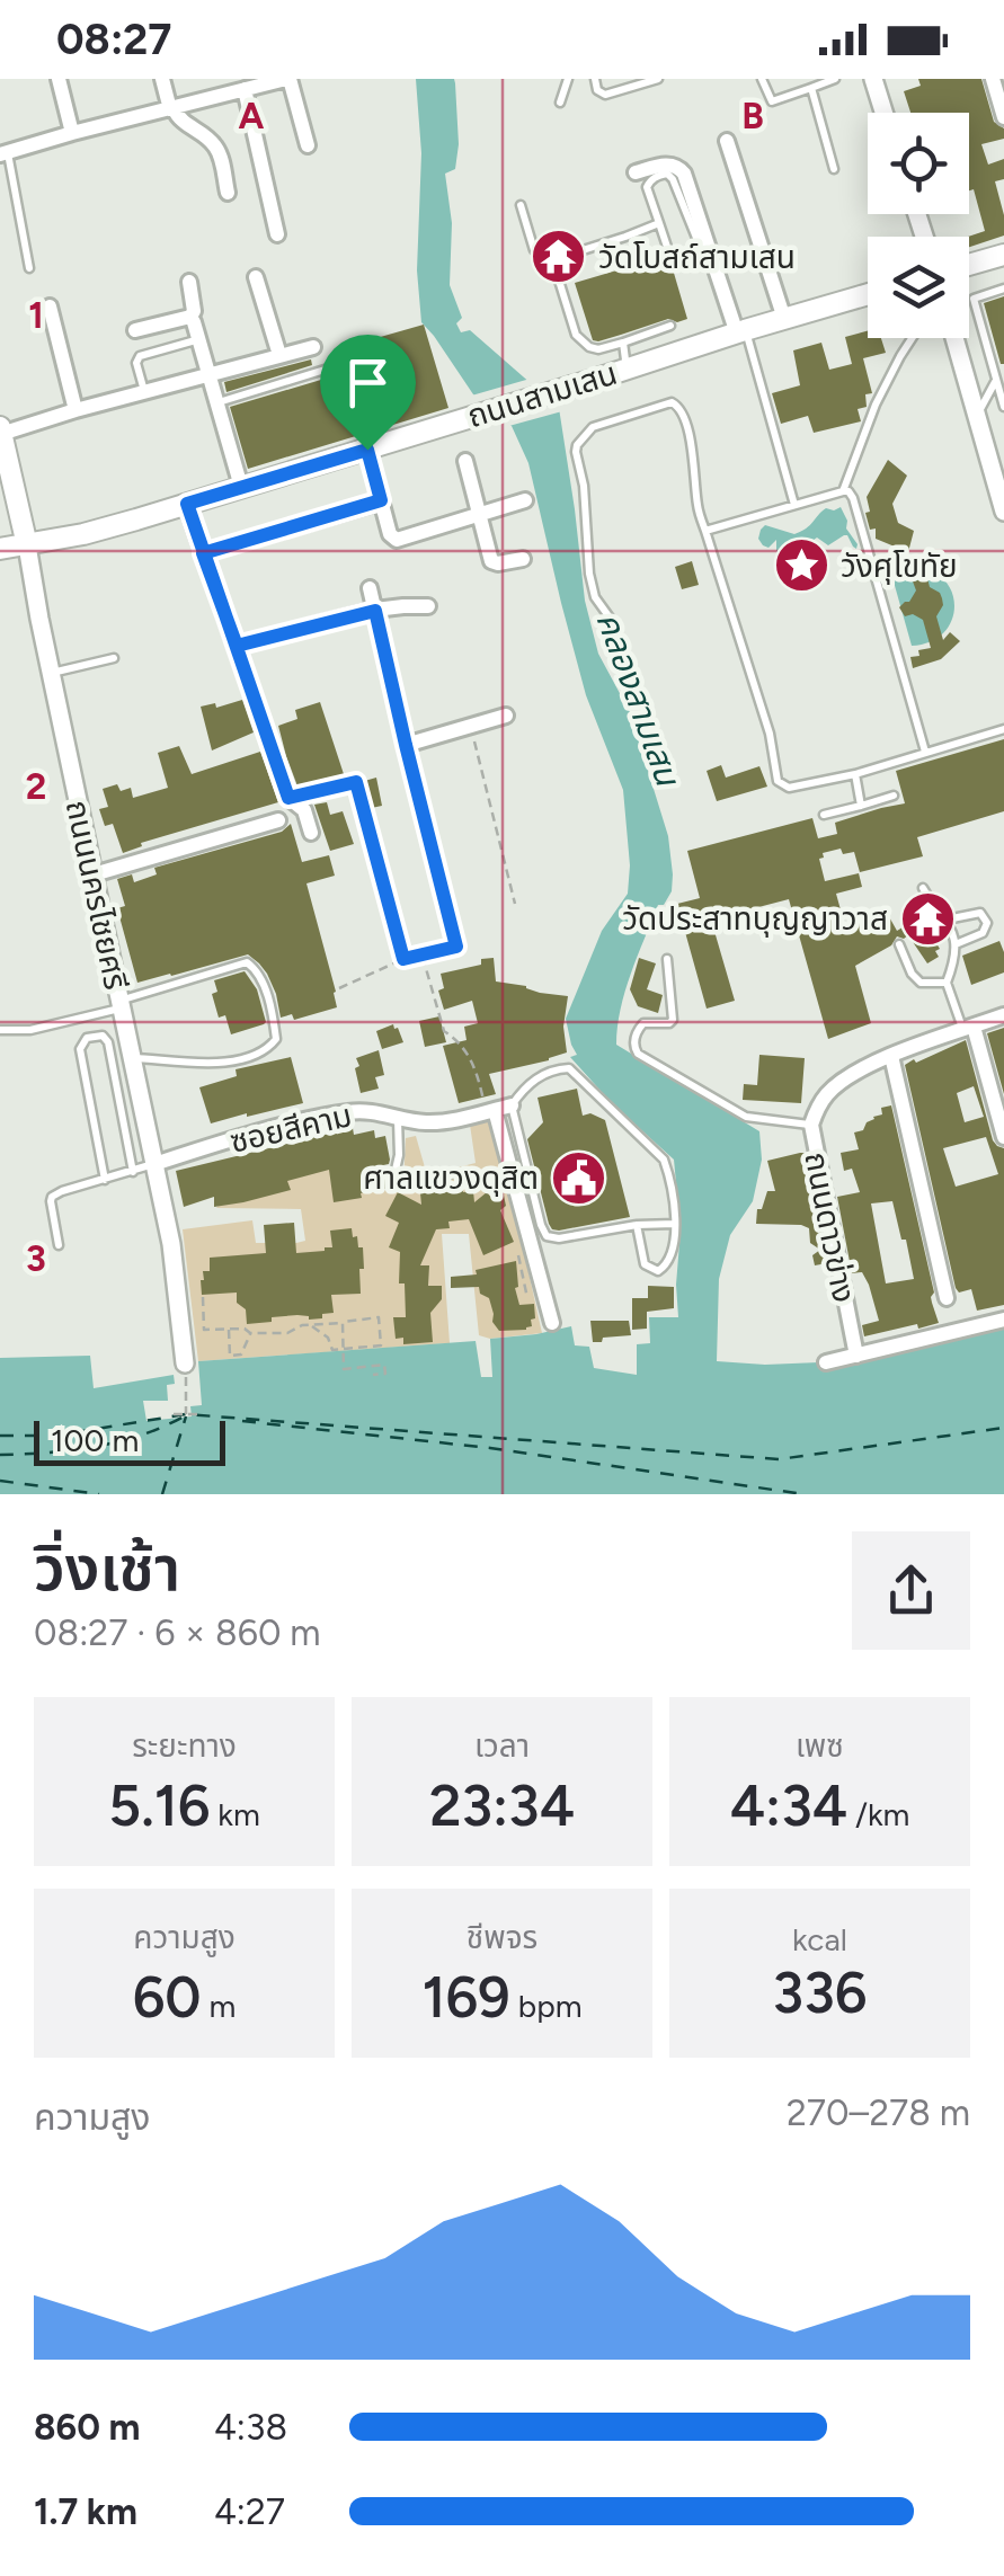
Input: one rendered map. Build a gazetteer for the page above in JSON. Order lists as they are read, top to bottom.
{
  "streets": {
    "main road": ["ถนนสามเสน", "ถนนนครไชยศรี"],
    "street": ["ซอยสีคาม", "ถนนดาวข่าง"]
  },
  "crossings": [
    ["ถนนสามเสน", "ถนนนครไชยศรี"],
    ["ถนนนครไชยศรี", "ซอยสีคาม"]
  ],
  "water": ["คลองสามเสน"],
  "places": {
    "temple": ["วัดโบสถ์สามเสน", "วัดประสาทบุญญาวาส"],
    "place": ["วังศุโขทัย"],
    "public building": ["ศาลแขวงดุสิต"]
  },
  "scale_bar": "100 m",
  "page": {
    "status": "08:27",
    "scale": "100 m",
    "heading": ["วิ่งเช้า", "08:27 · 6 × 860 m"],
    "stats": [
      ["ระยะทาง", "5.16 km"],
      ["เวลา", "23:34"],
      ["เพซ", "4:34 /km"],
      ["ความสูง", "60 m"],
      ["ชีพจร", "169 bpm"],
      ["kcal", "336"]
    ],
    "chart": ["ความสูง", "270–278 m"],
    "list": [
      {
        "name": "860 m",
        "note": "4:38"
      },
      {
        "name": "1.7 km",
        "note": "4:27"
      }
    ]
  },
  "grid": {
    "columns": ["A", "B"],
    "rows": ["1", "2", "3"]
  }
}
